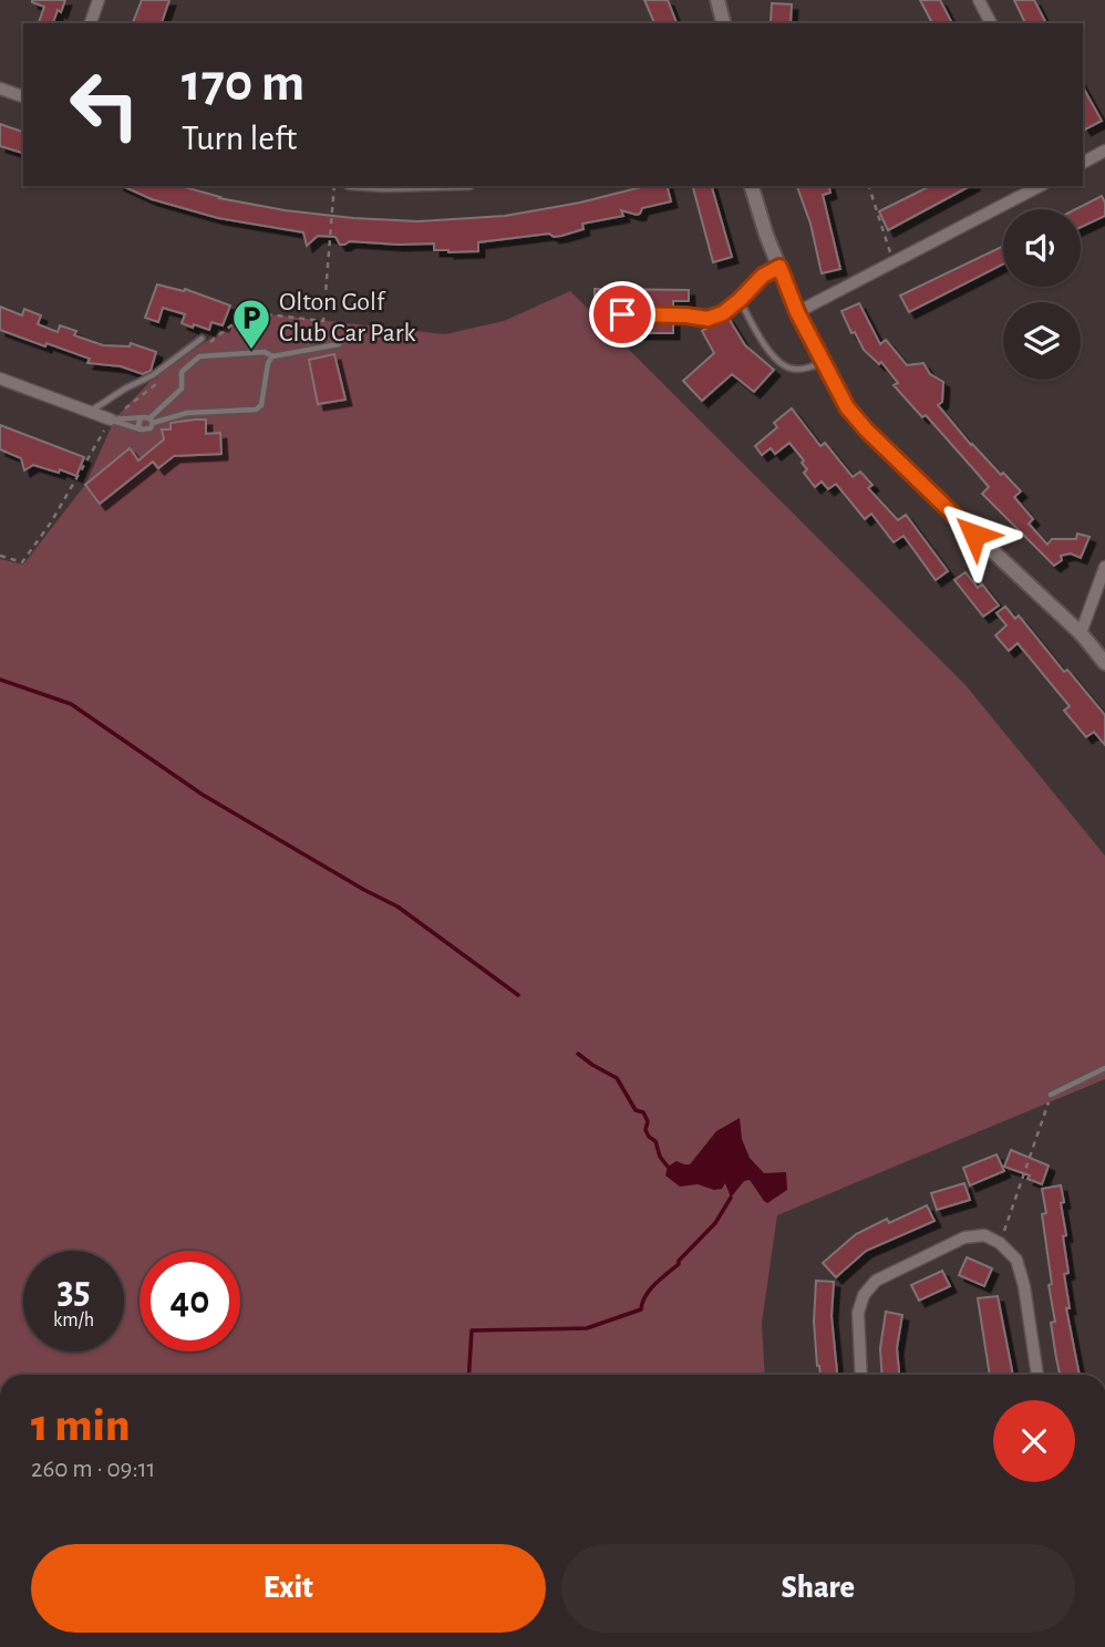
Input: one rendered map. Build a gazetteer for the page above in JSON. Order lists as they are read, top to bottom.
{
  "places": {
    "parking": ["Olton Golf Club Car Park"]
  },
  "page": {
    "turn": ["170 m", "Turn left"],
    "speed": "35 km/h",
    "limit": "40",
    "heading": ["1 min", "260 m · 09:11"],
    "buttons": ["Exit", "Share"]
  }
}
